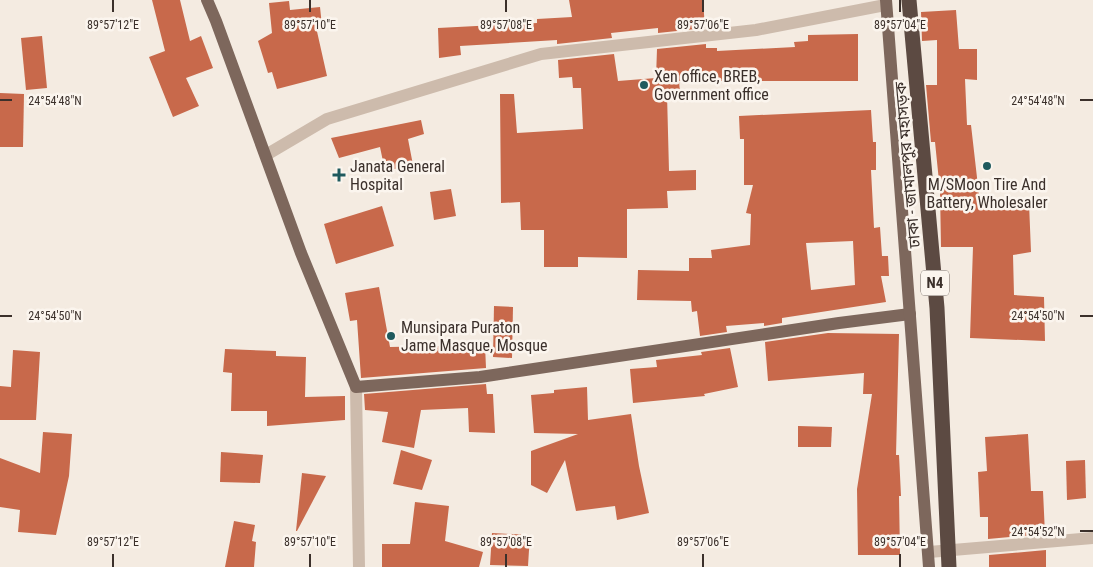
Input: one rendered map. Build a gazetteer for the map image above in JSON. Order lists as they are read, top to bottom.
{
  "streets": {
    "highway": ["ঢাকা - জামালপুর মহাসড়ক", "N4"]
  },
  "places": {
    "other": ["Xen office, BREB, Government office", "M/SMoon Tire And Battery, Wholesaler", "Munsipara Puraton Jame Masque, Mosque"],
    "health": ["Janata General Hospital"]
  },
  "coordinates": [
    "89°57'12\"E",
    "89°57'10\"E",
    "89°57'08\"E",
    "89°57'06\"E",
    "89°57'04\"E",
    "24°54'48\"N",
    "24°54'50\"N",
    "24°54'52\"N"
  ]
}
